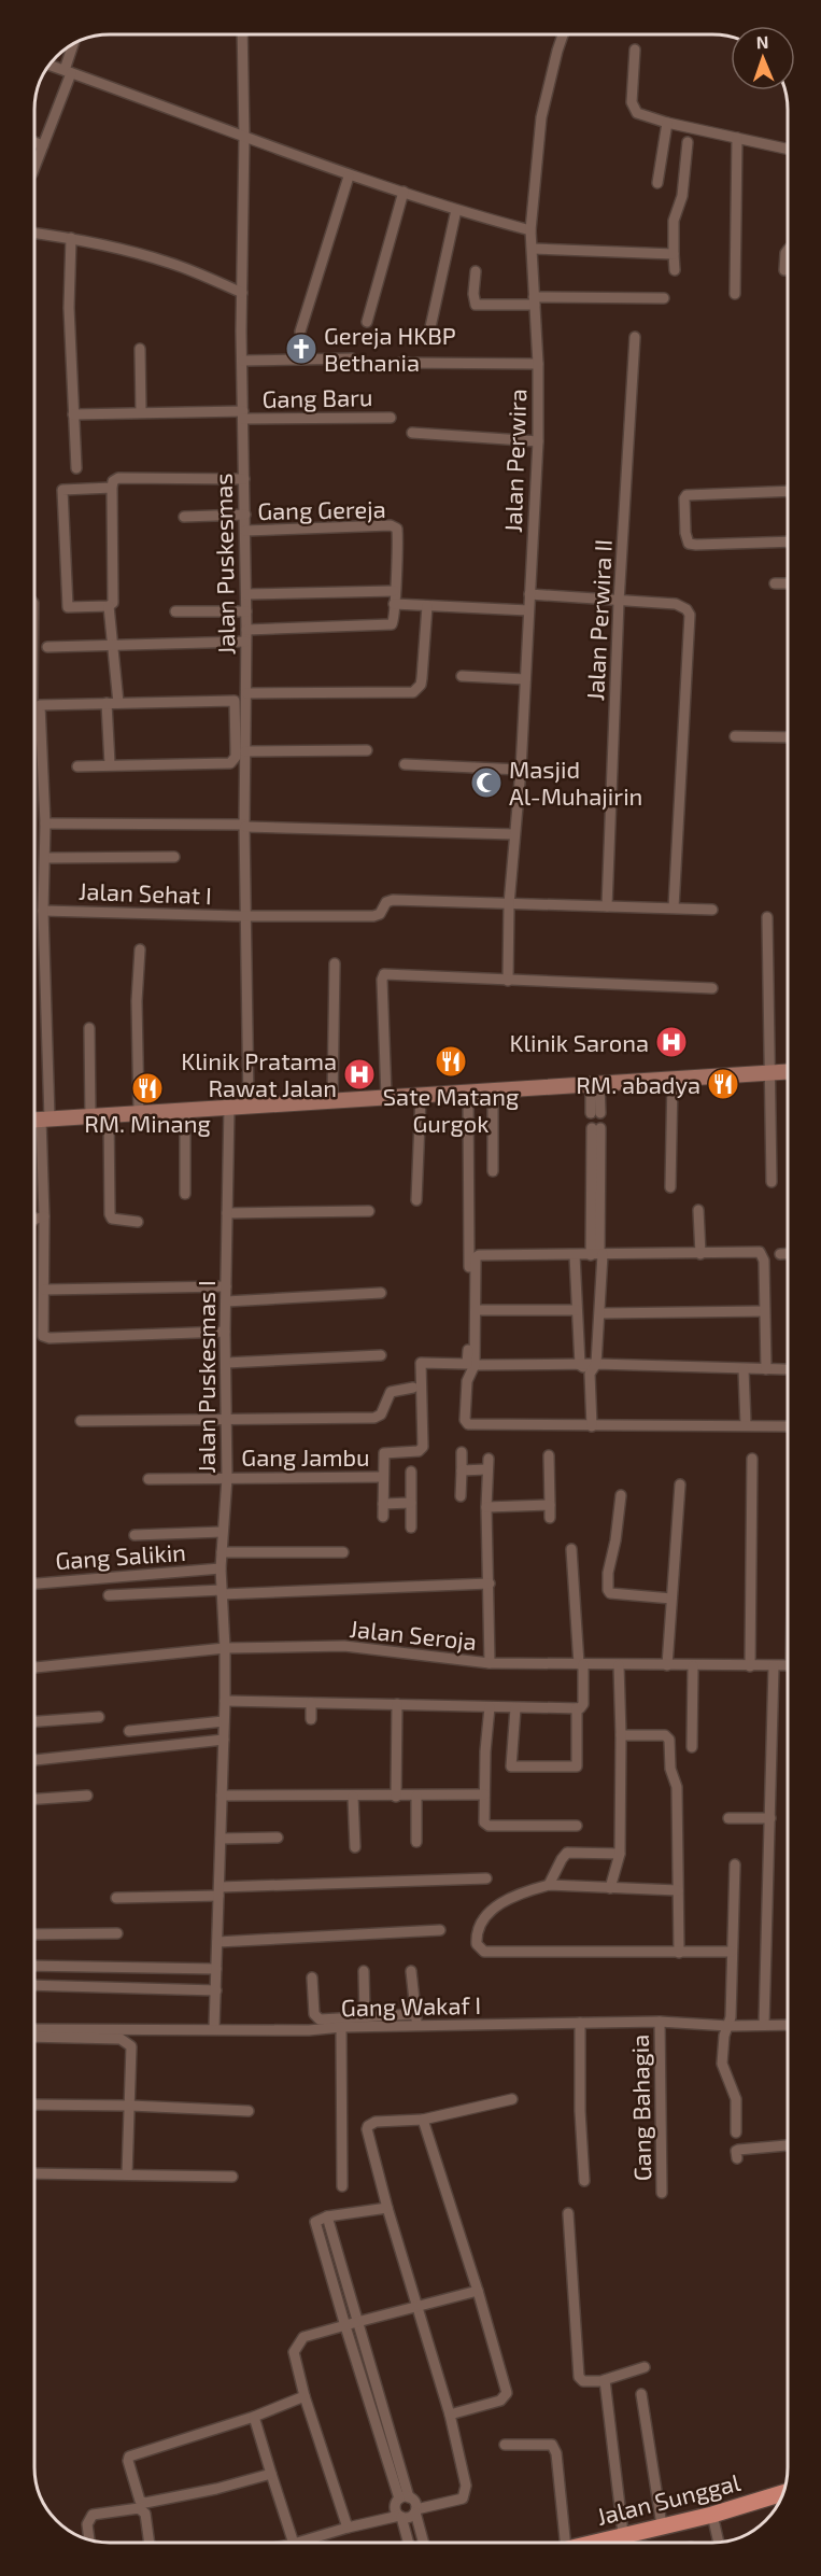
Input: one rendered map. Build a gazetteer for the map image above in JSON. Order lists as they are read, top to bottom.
{
  "streets": {
    "main road": ["Jalan Sunggal"],
    "street": [
      "Gang Baru",
      "Jalan Perwira",
      "Gang Gereja",
      "Jalan Puskesmas",
      "Jalan Perwira II",
      "Jalan Sehat I",
      "Jalan Puskesmas I",
      "Gang Jambu",
      "Gang Salikin",
      "Jalan Seroja",
      "Gang Wakaf I",
      "Gang Bahagia"
    ]
  },
  "crossings": [
    ["Gang Baru", "Jalan Puskesmas"],
    ["Jalan Perwira", "Jalan Sehat I"],
    ["Gang Gereja", "Jalan Puskesmas"],
    ["Jalan Puskesmas", "Jalan Sehat I"],
    ["Jalan Perwira II", "Jalan Sehat I"],
    ["Jalan Puskesmas I", "Gang Jambu"],
    ["Jalan Puskesmas I", "Gang Salikin"],
    ["Jalan Puskesmas I", "Jalan Seroja"],
    ["Jalan Puskesmas I", "Gang Wakaf I"],
    ["Gang Wakaf I", "Gang Bahagia"]
  ],
  "places": {
    "church": ["Gereja HKBP Bethania"],
    "mosque": ["Masjid Al-Muhajirin"],
    "hospital": ["Klinik Sarona", "Klinik Pratama Rawat Jalan"],
    "restaurant": ["Sate Matang Gurgok", "RM. abadya", "RM. Minang"]
  },
  "north": "top"
}
